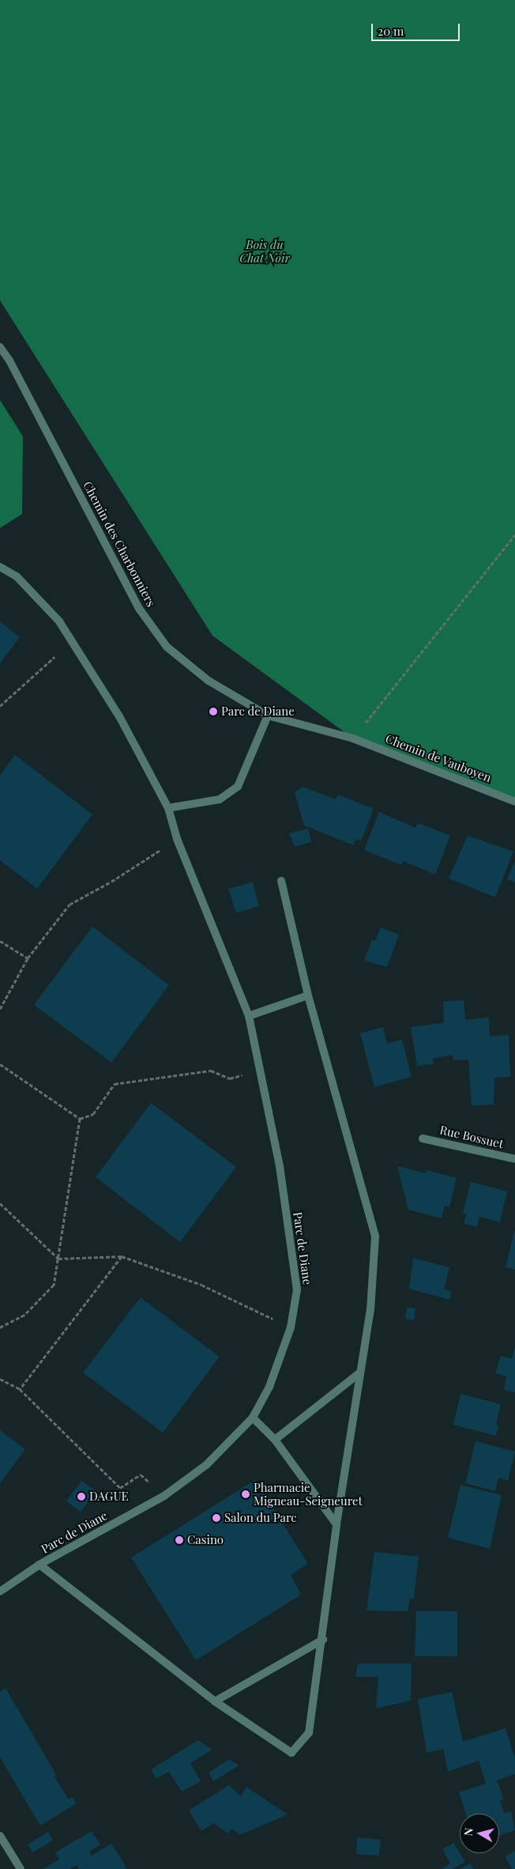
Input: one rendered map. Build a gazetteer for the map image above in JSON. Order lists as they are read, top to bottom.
{
  "streets": {
    "street": [
      "Chemin des Charbonniers",
      "Chemin de Vauboyen",
      "Rue Bossuet",
      "Parc de Diane"
    ]
  },
  "crossings": [
    ["Chemin des Charbonniers", "Chemin de Vauboyen"]
  ],
  "parks": ["Bois du Chat Noir"],
  "places": [
    "Parc de Diane",
    "Pharmacie Migneau-Seigneuret",
    "DAGUE",
    "Salon du Parc",
    "Casino"
  ],
  "scale_bar": "20 m",
  "north": "left"
}
